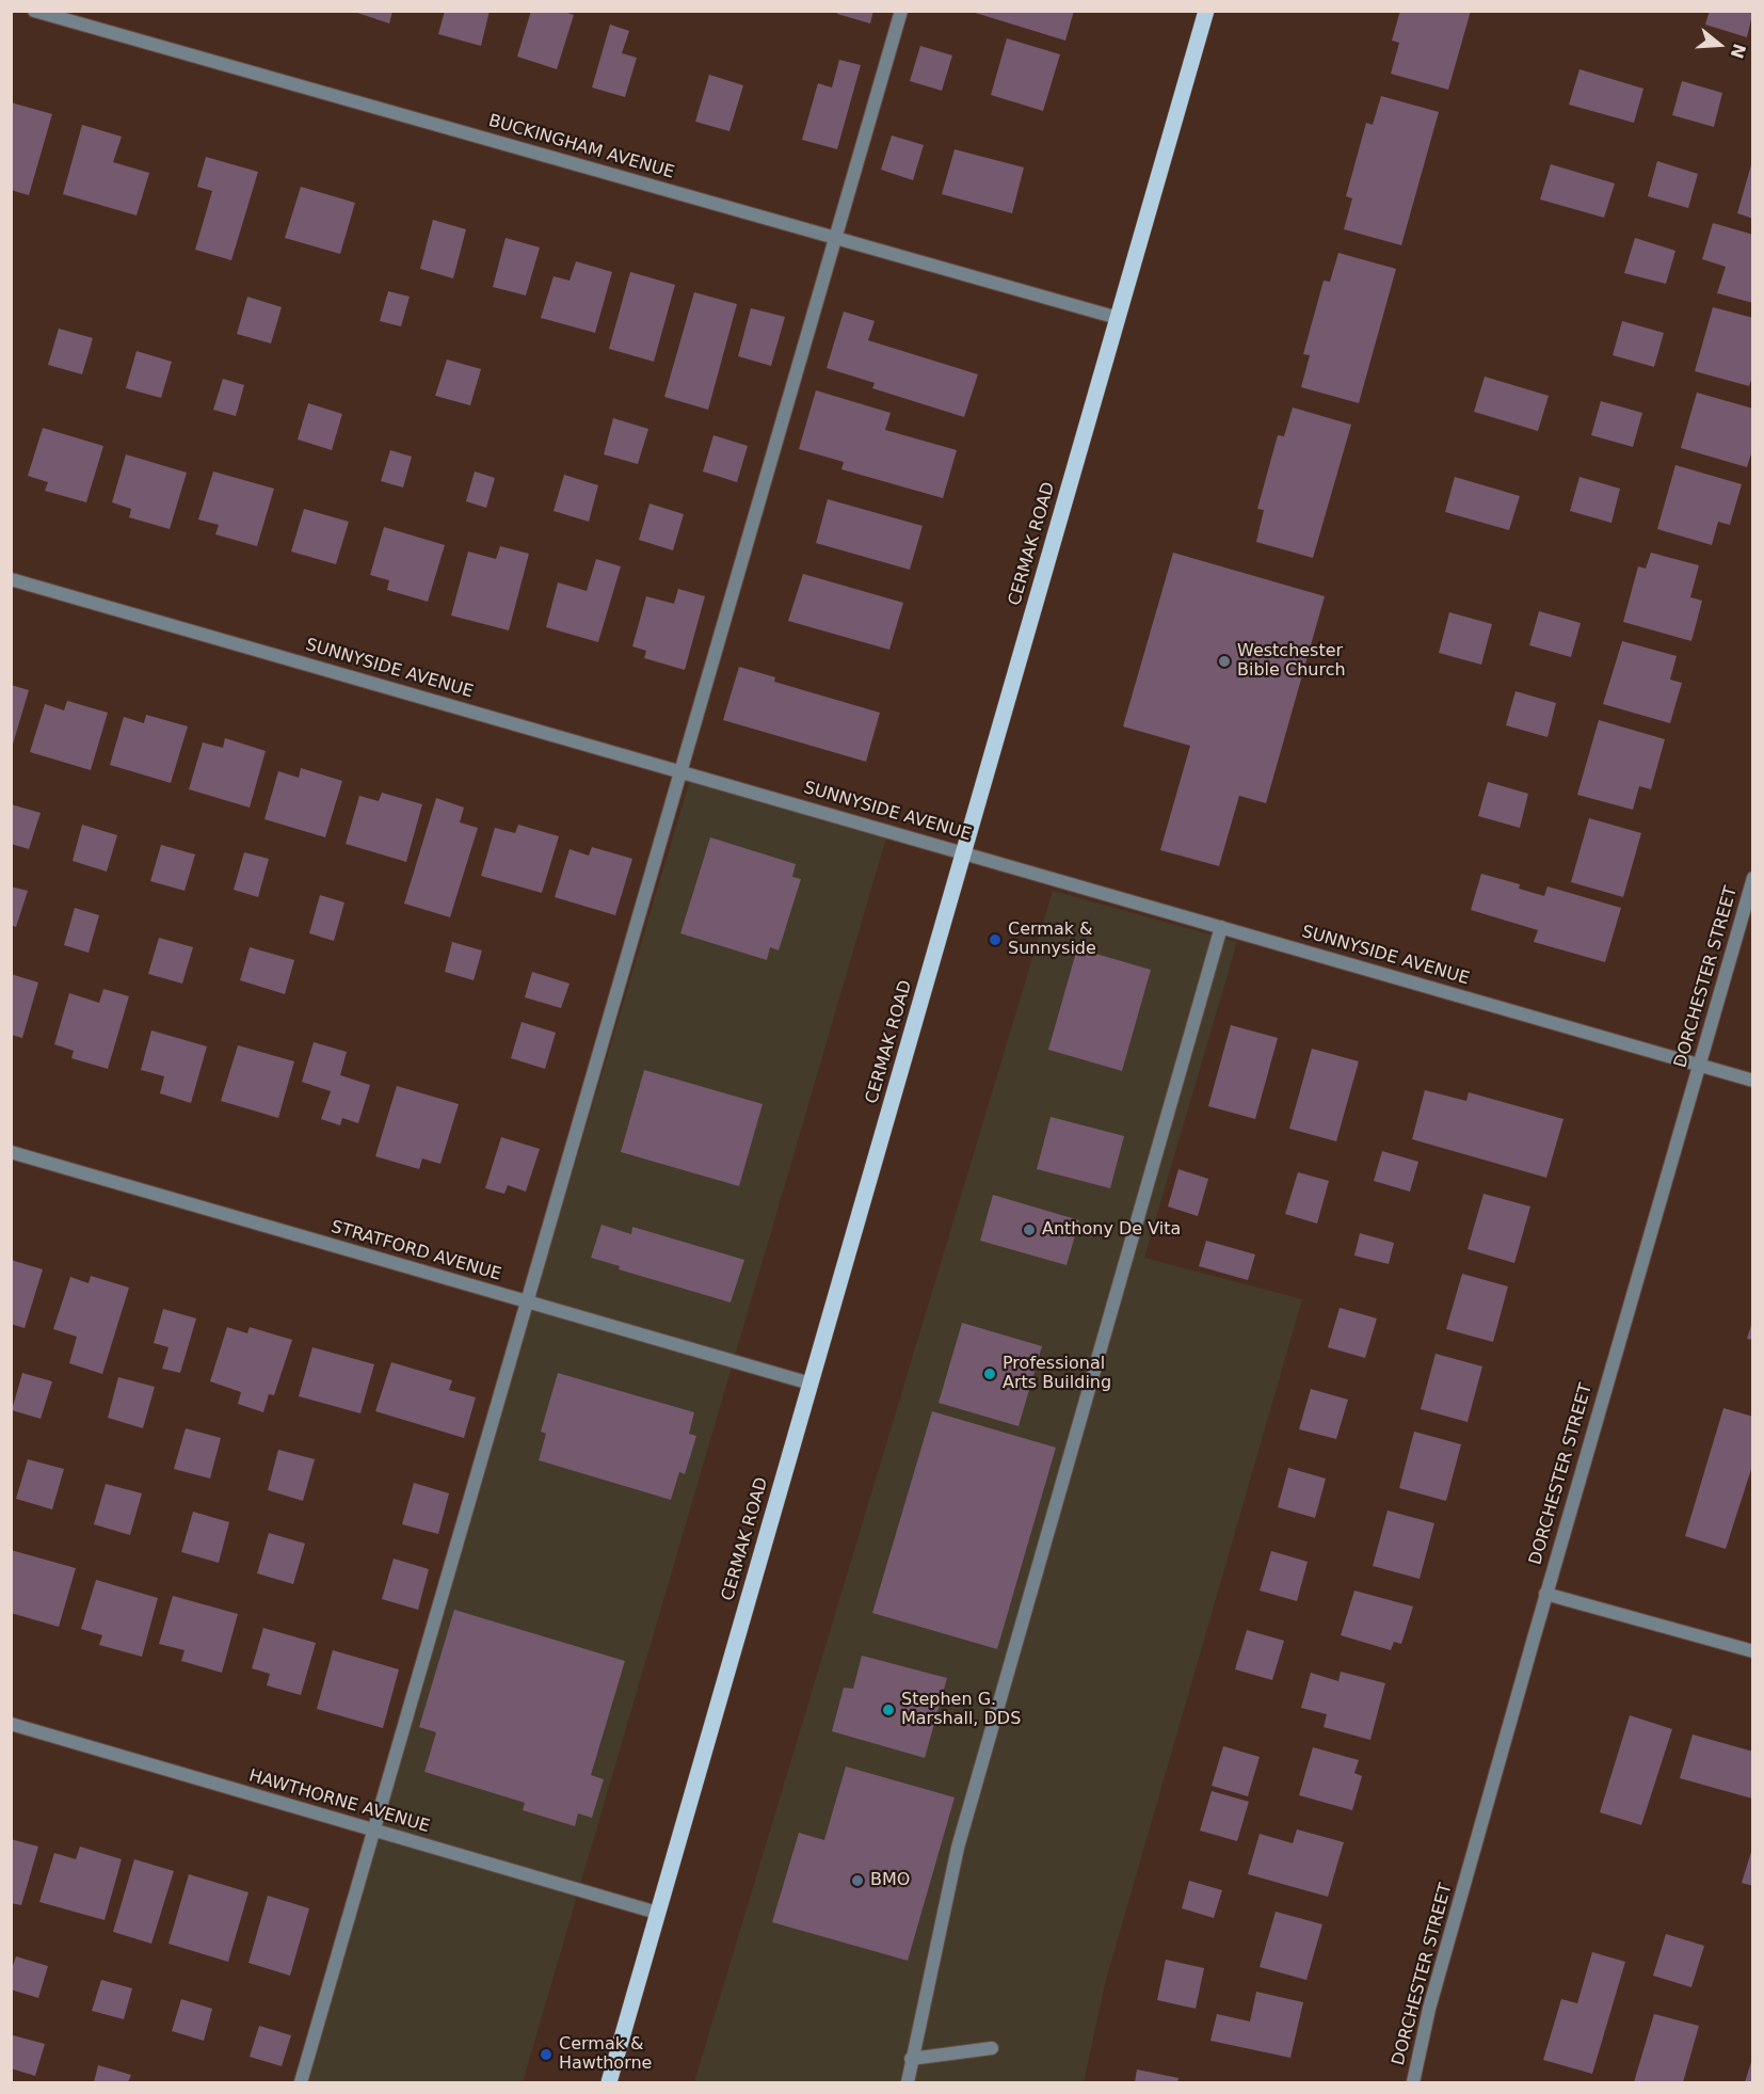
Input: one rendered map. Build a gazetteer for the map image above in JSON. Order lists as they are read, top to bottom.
{
  "streets": {
    "main road": ["CERMAK ROAD"],
    "street": [
      "BUCKINGHAM AVENUE",
      "SUNNYSIDE AVENUE",
      "DORCHESTER STREET",
      "STRATFORD AVENUE",
      "HAWTHORNE AVENUE"
    ]
  },
  "crossings": [
    ["BUCKINGHAM AVENUE", "CERMAK ROAD"],
    ["CERMAK ROAD", "SUNNYSIDE AVENUE"],
    ["CERMAK ROAD", "STRATFORD AVENUE"],
    ["CERMAK ROAD", "HAWTHORNE AVENUE"],
    ["SUNNYSIDE AVENUE", "DORCHESTER STREET"]
  ],
  "places": [
    "Westchester Bible Church",
    "Cermak & Sunnyside",
    "Anthony De Vita",
    "Professional Arts Building",
    "Stephen G. Marshall, DDS",
    "BMO",
    "Cermak & Hawthorne"
  ],
  "north": "right"
}
